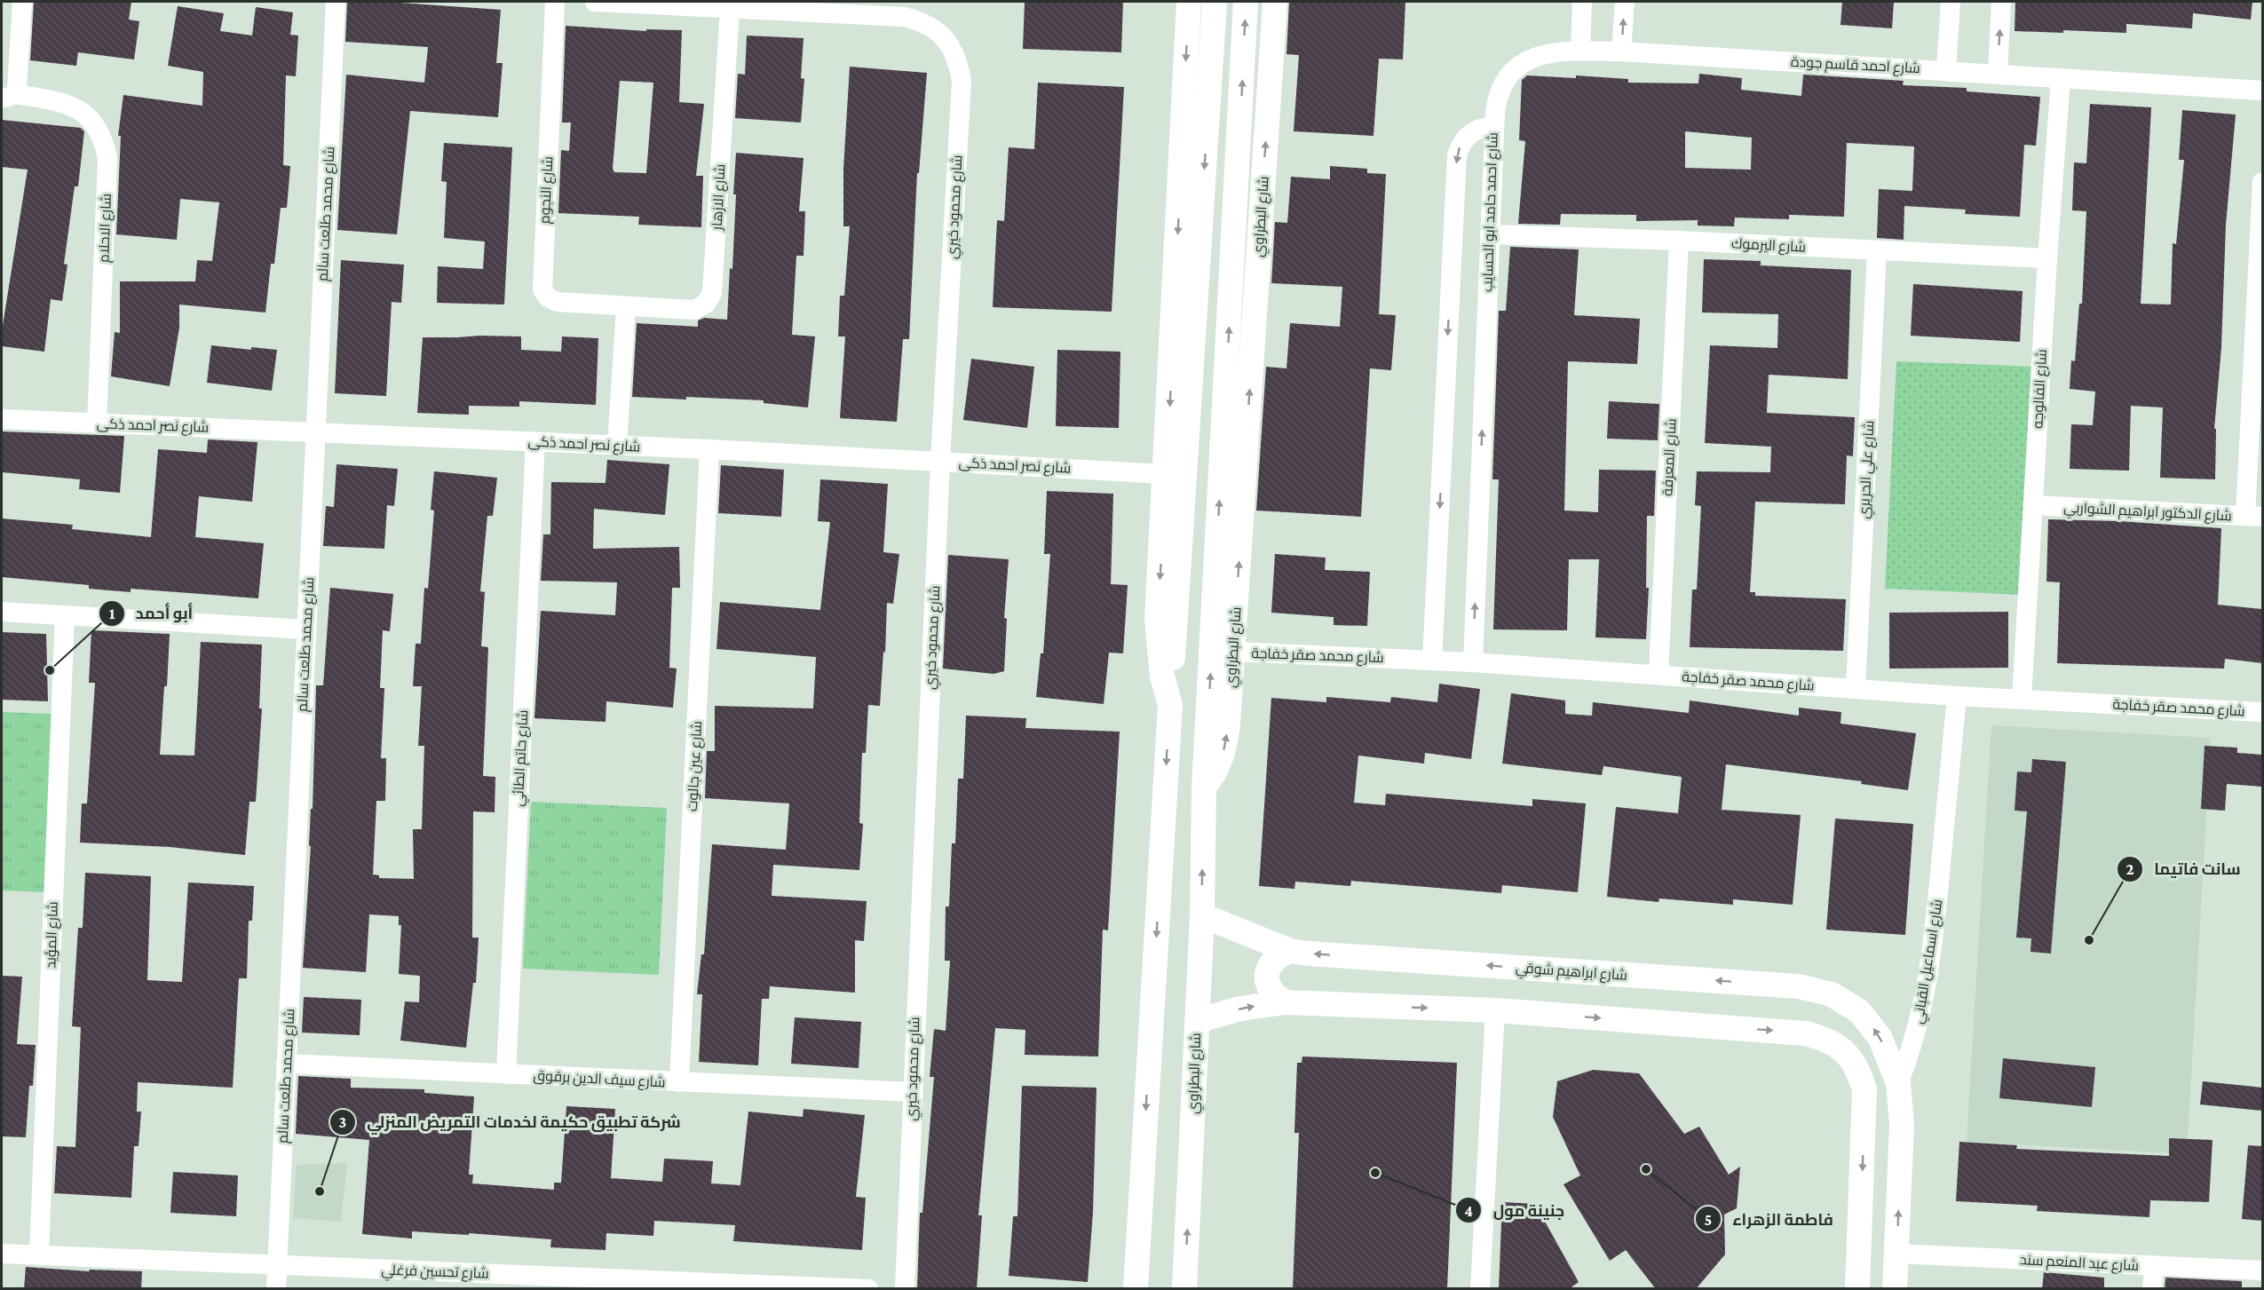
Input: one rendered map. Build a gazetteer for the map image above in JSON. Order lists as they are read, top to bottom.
{
  "streets": {
    "street": [
      "شارع احمد قاسم جودة",
      "شارع النجوم",
      "شارع الازهار",
      "شارع محمود خيري",
      "شارع احمد حامد ابو الحسايب",
      "شارع محمد طلعت سالم",
      "شارع البطراوي",
      "شارع الاحلام",
      "شارع اليرموك",
      "شارع الفالوجه",
      "شارع نصر احمد ذكى",
      "شارع المعرفة",
      "شارع علي الحريري",
      "شارع الدكتور ابراهيم الشواربي",
      "شارع محمد صقر خفاجة",
      "شارع حاتم الطائي",
      "شارع عين جالوت",
      "شارع المؤيد",
      "شارع اسماعيل القباني",
      "شارع ابراهيم شوقي",
      "شارع سيف الدين برقوق",
      "شارع عبد المنعم سند",
      "شارع تحسين فرغلي"
    ]
  },
  "crossings": [
    ["شارع احمد قاسم جودة", "شارع احمد حامد ابو الحسايب"],
    ["شارع احمد قاسم جودة", "شارع الفالوجه"],
    ["شارع النجوم", "شارع الازهار"],
    ["شارع الازهار", "شارع محمود خيري"],
    ["شارع محمود خيري", "شارع نصر احمد ذكى"],
    ["شارع محمود خيري", "شارع سيف الدين برقوق"],
    ["شارع احمد حامد ابو الحسايب", "شارع اليرموك"],
    ["شارع احمد حامد ابو الحسايب", "شارع محمد صقر خفاجة"],
    ["شارع محمد طلعت سالم", "شارع نصر احمد ذكى"],
    ["شارع محمد طلعت سالم", "شارع سيف الدين برقوق"],
    ["شارع محمد طلعت سالم", "شارع تحسين فرغلي"],
    ["شارع البطراوي", "شارع محمد صقر خفاجة"],
    ["شارع البطراوي", "شارع ابراهيم شوقي"],
    ["شارع الاحلام", "شارع نصر احمد ذكى"],
    ["شارع اليرموك", "شارع الفالوجه"],
    ["شارع اليرموك", "شارع المعرفة"],
    ["شارع اليرموك", "شارع علي الحريري"],
    ["شارع الفالوجه", "شارع الدكتور ابراهيم الشواربي"],
    ["شارع الفالوجه", "شارع محمد صقر خفاجة"],
    ["شارع نصر احمد ذكى", "شارع حاتم الطائي"],
    ["شارع نصر احمد ذكى", "شارع عين جالوت"],
    ["شارع المعرفة", "شارع محمد صقر خفاجة"],
    ["شارع علي الحريري", "شارع محمد صقر خفاجة"],
    ["شارع محمد صقر خفاجة", "شارع اسماعيل القباني"],
    ["شارع حاتم الطائي", "شارع سيف الدين برقوق"],
    ["شارع عين جالوت", "شارع سيف الدين برقوق"],
    ["شارع المؤيد", "شارع تحسين فرغلي"],
    ["شارع اسماعيل القباني", "شارع ابراهيم شوقي"],
    ["شارع اسماعيل القباني", "شارع عبد المنعم سند"]
  ],
  "places": [
    "أبو أحمد",
    "سانت فاتيما",
    "فاطمة الزهراء",
    "جنينة مول",
    "شركة تطبيق حكيمة لخدمات التمريض المنزلي"
  ]
}
